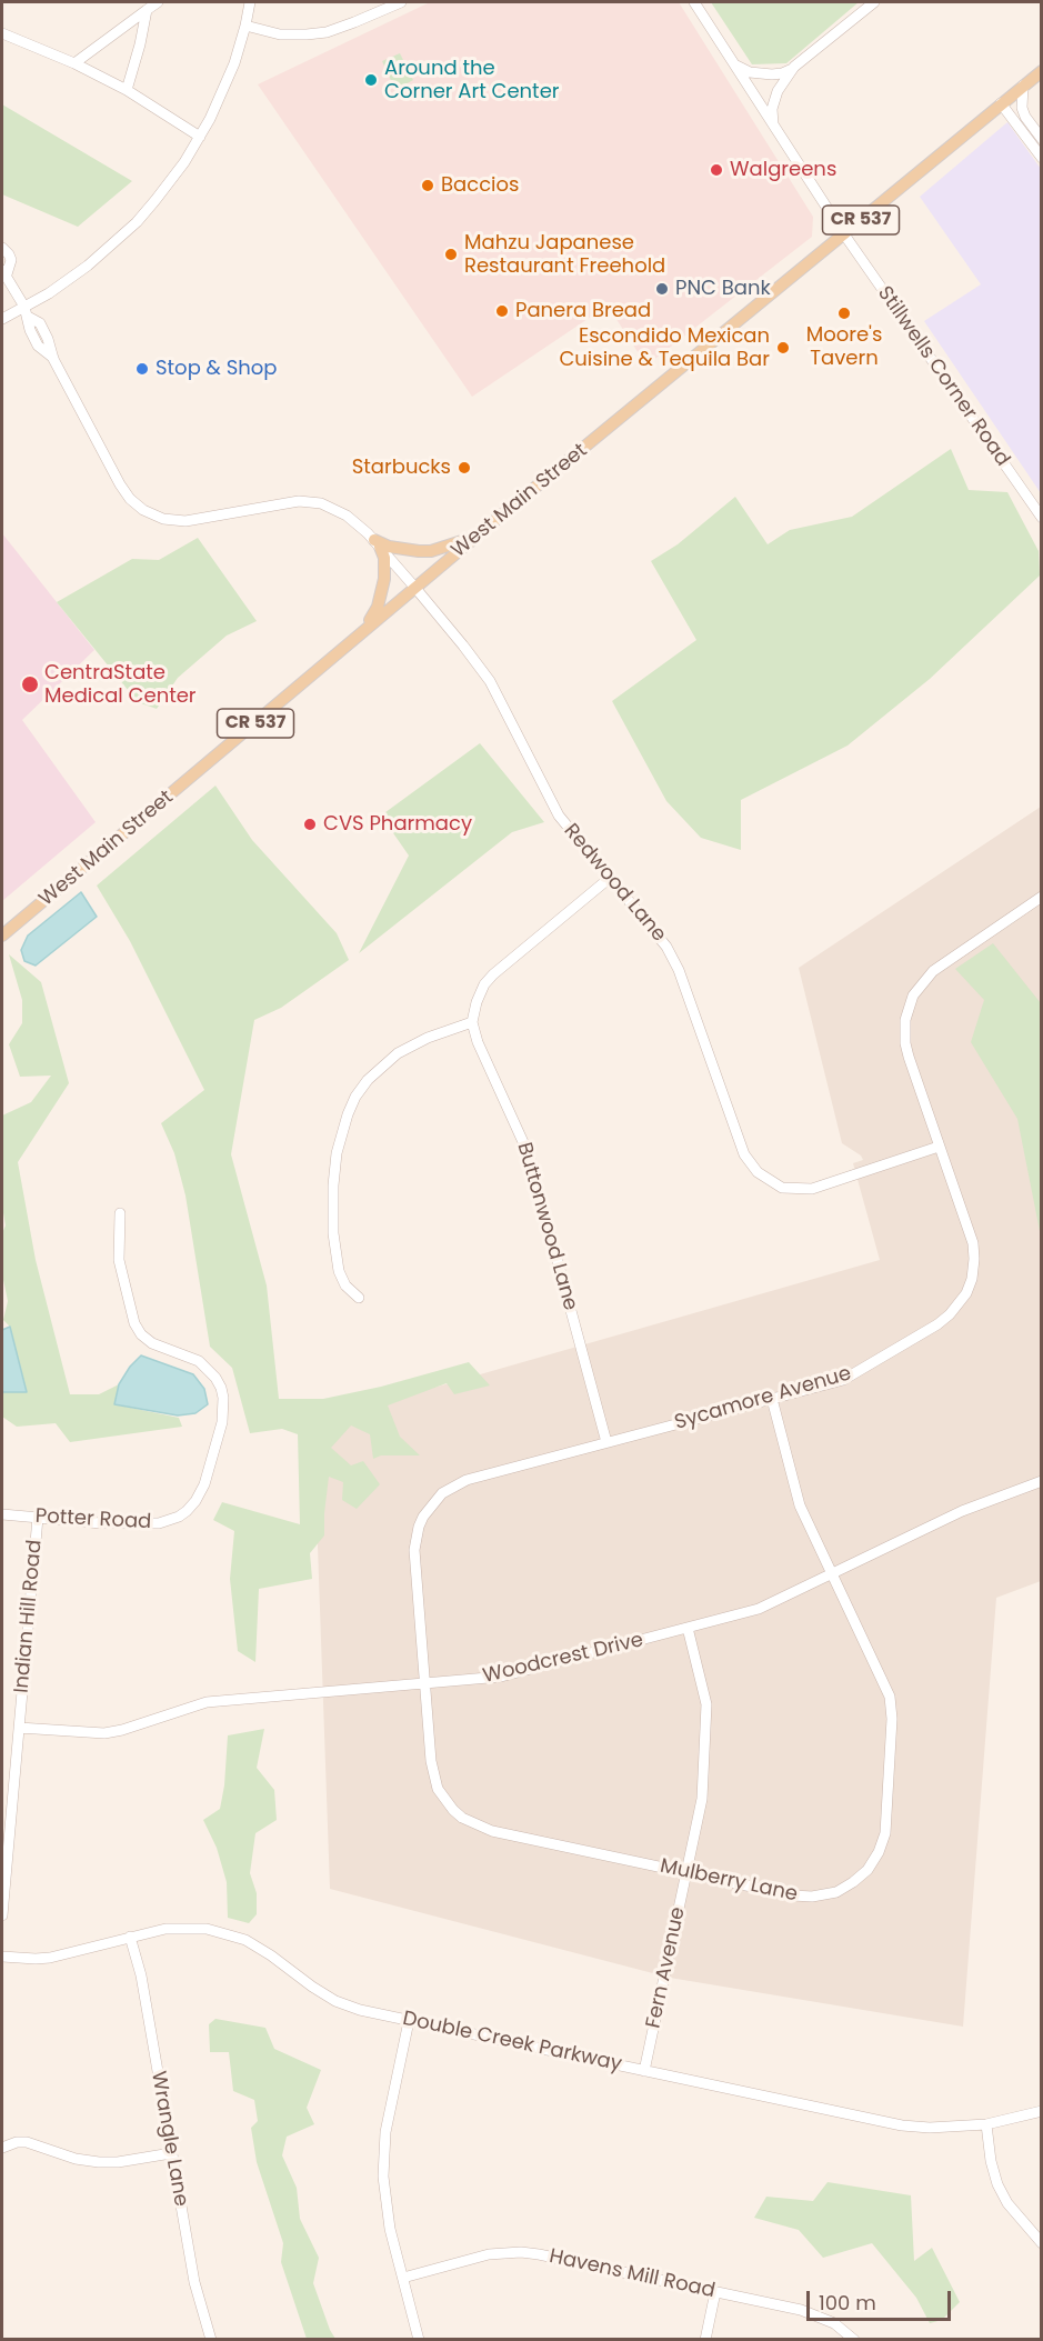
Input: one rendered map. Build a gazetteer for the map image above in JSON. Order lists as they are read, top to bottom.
{
  "streets": {
    "main road": ["CR 537", "West Main Street"],
    "street": [
      "Stillwells Corner Road",
      "Redwood Lane",
      "Buttonwood Lane",
      "Sycamore Avenue",
      "Potter Road",
      "Indian Hill Road",
      "Woodcrest Drive",
      "Mulberry Lane",
      "Fern Avenue",
      "Double Creek Parkway",
      "Wrangle Lane",
      "Havens Mill Road"
    ]
  },
  "crossings": [
    ["Stillwells Corner Road", "West Main Street"],
    ["West Main Street", "Redwood Lane"],
    ["Redwood Lane", "Sycamore Avenue"],
    ["Buttonwood Lane", "Sycamore Avenue"],
    ["Sycamore Avenue", "Woodcrest Drive"],
    ["Sycamore Avenue", "Mulberry Lane"],
    ["Potter Road", "Indian Hill Road"],
    ["Indian Hill Road", "Woodcrest Drive"],
    ["Woodcrest Drive", "Mulberry Lane"],
    ["Woodcrest Drive", "Fern Avenue"],
    ["Mulberry Lane", "Fern Avenue"],
    ["Fern Avenue", "Double Creek Parkway"],
    ["Double Creek Parkway", "Wrangle Lane"]
  ],
  "places": [
    "Around the Corner Art Center",
    "Walgreens",
    "Baccios",
    "Mahzu Japanese Restaurant Freehold",
    "PNC Bank",
    "Panera Bread",
    "Moore's Tavern",
    "Escondido Mexican Cuisine & Tequila Bar",
    "Stop & Shop",
    "Starbucks",
    "CentraState Medical Center",
    "CVS Pharmacy"
  ],
  "scale_bar": "100 m"
}
